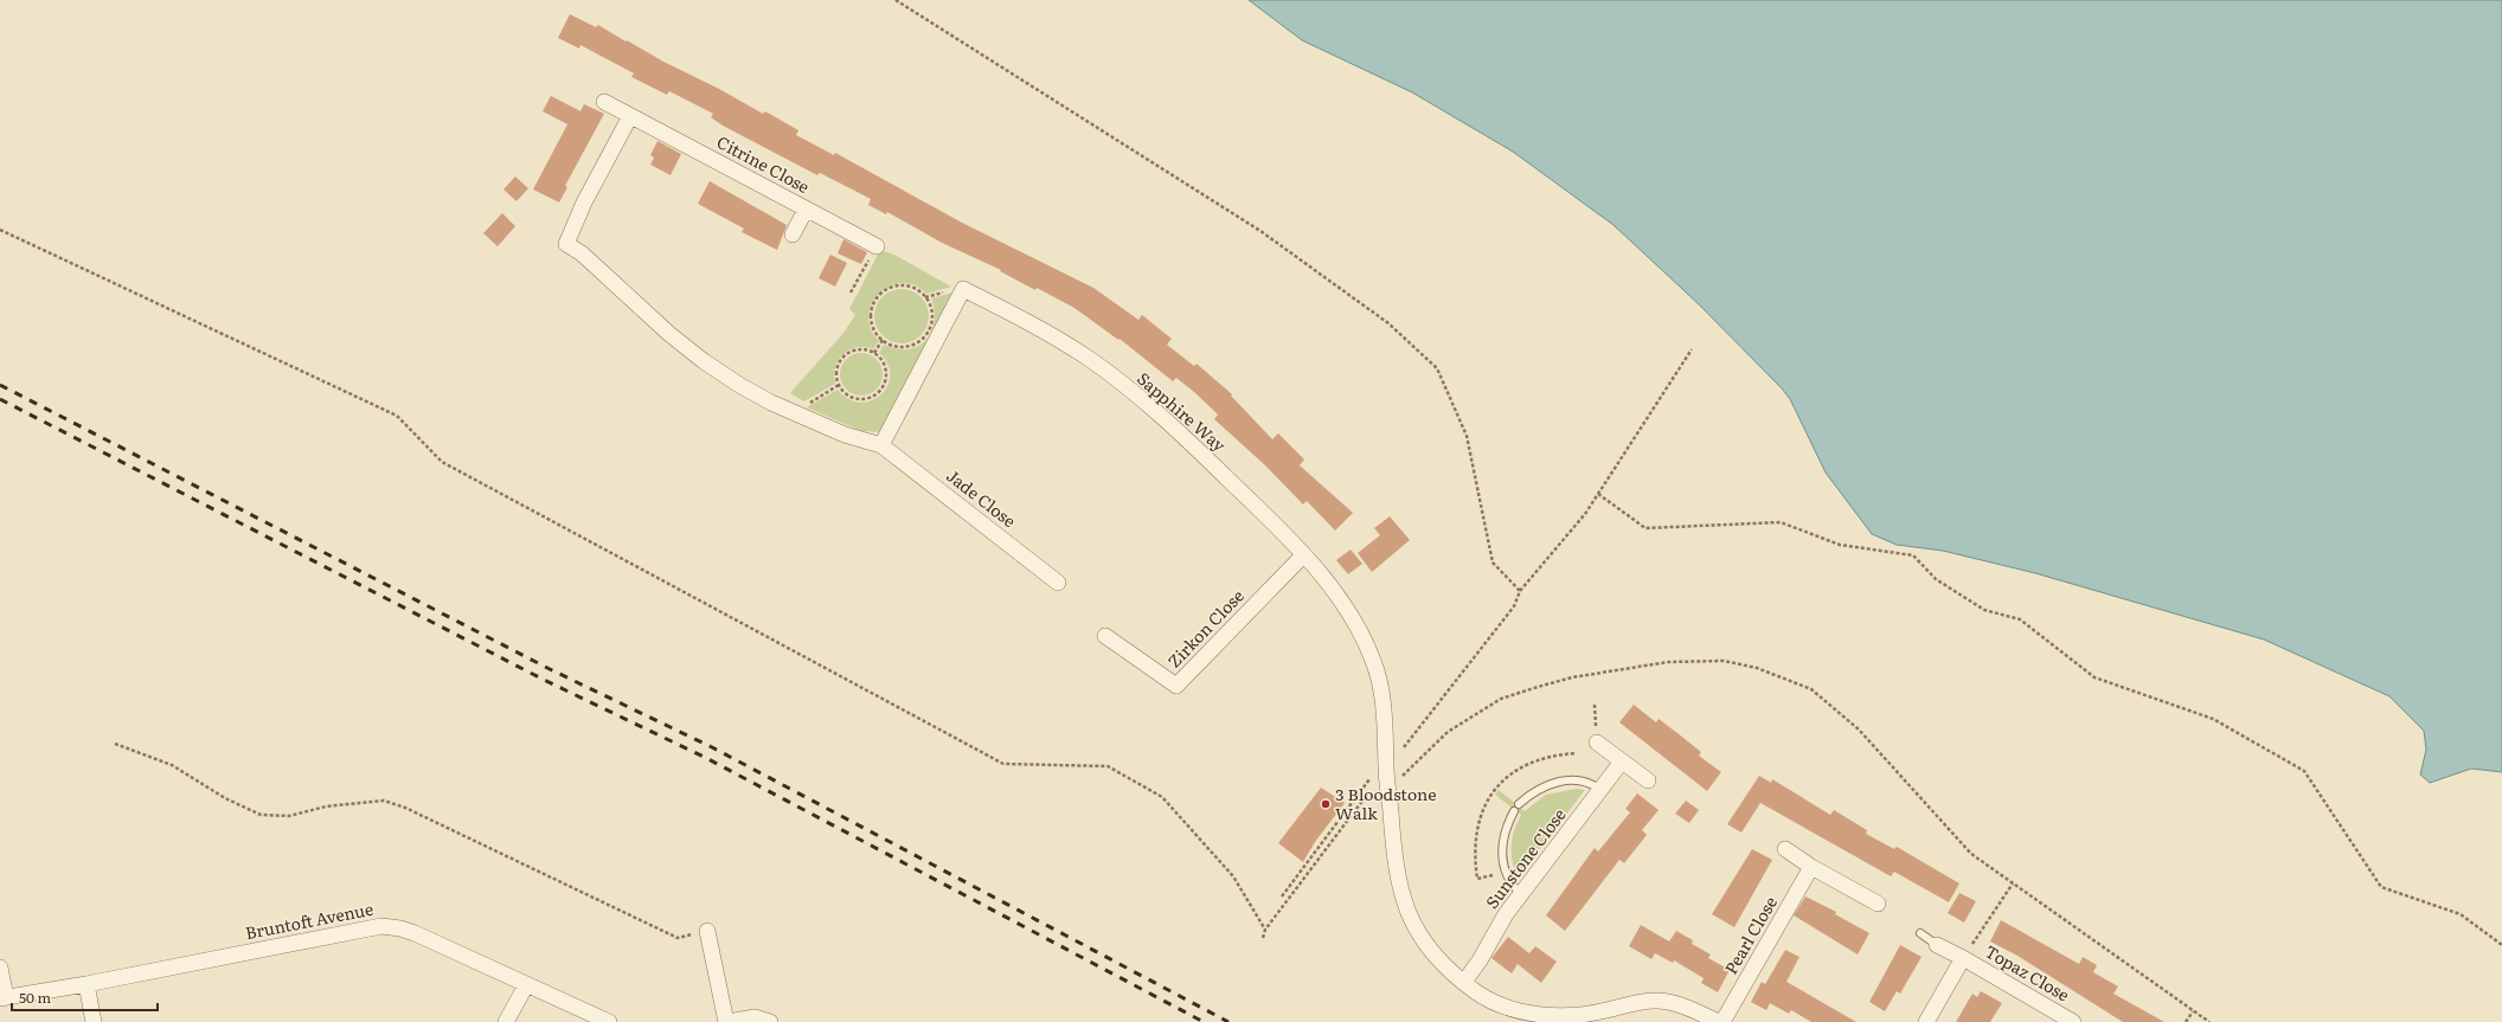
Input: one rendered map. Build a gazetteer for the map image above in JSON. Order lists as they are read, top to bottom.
{
  "streets": {
    "street": [
      "Citrine Close",
      "Sapphire Way",
      "Jade Close",
      "Zirkon Close",
      "Sunstone Close",
      "Bruntoft Avenue",
      "Pearl Close",
      "Topaz Close"
    ]
  },
  "crossings": [
    ["Sapphire Way", "Jade Close"],
    ["Sapphire Way", "Zirkon Close"],
    ["Sapphire Way", "Sunstone Close"]
  ],
  "places": ["3 Bloodstone Walk"],
  "scale_bar": "50 m"
}
